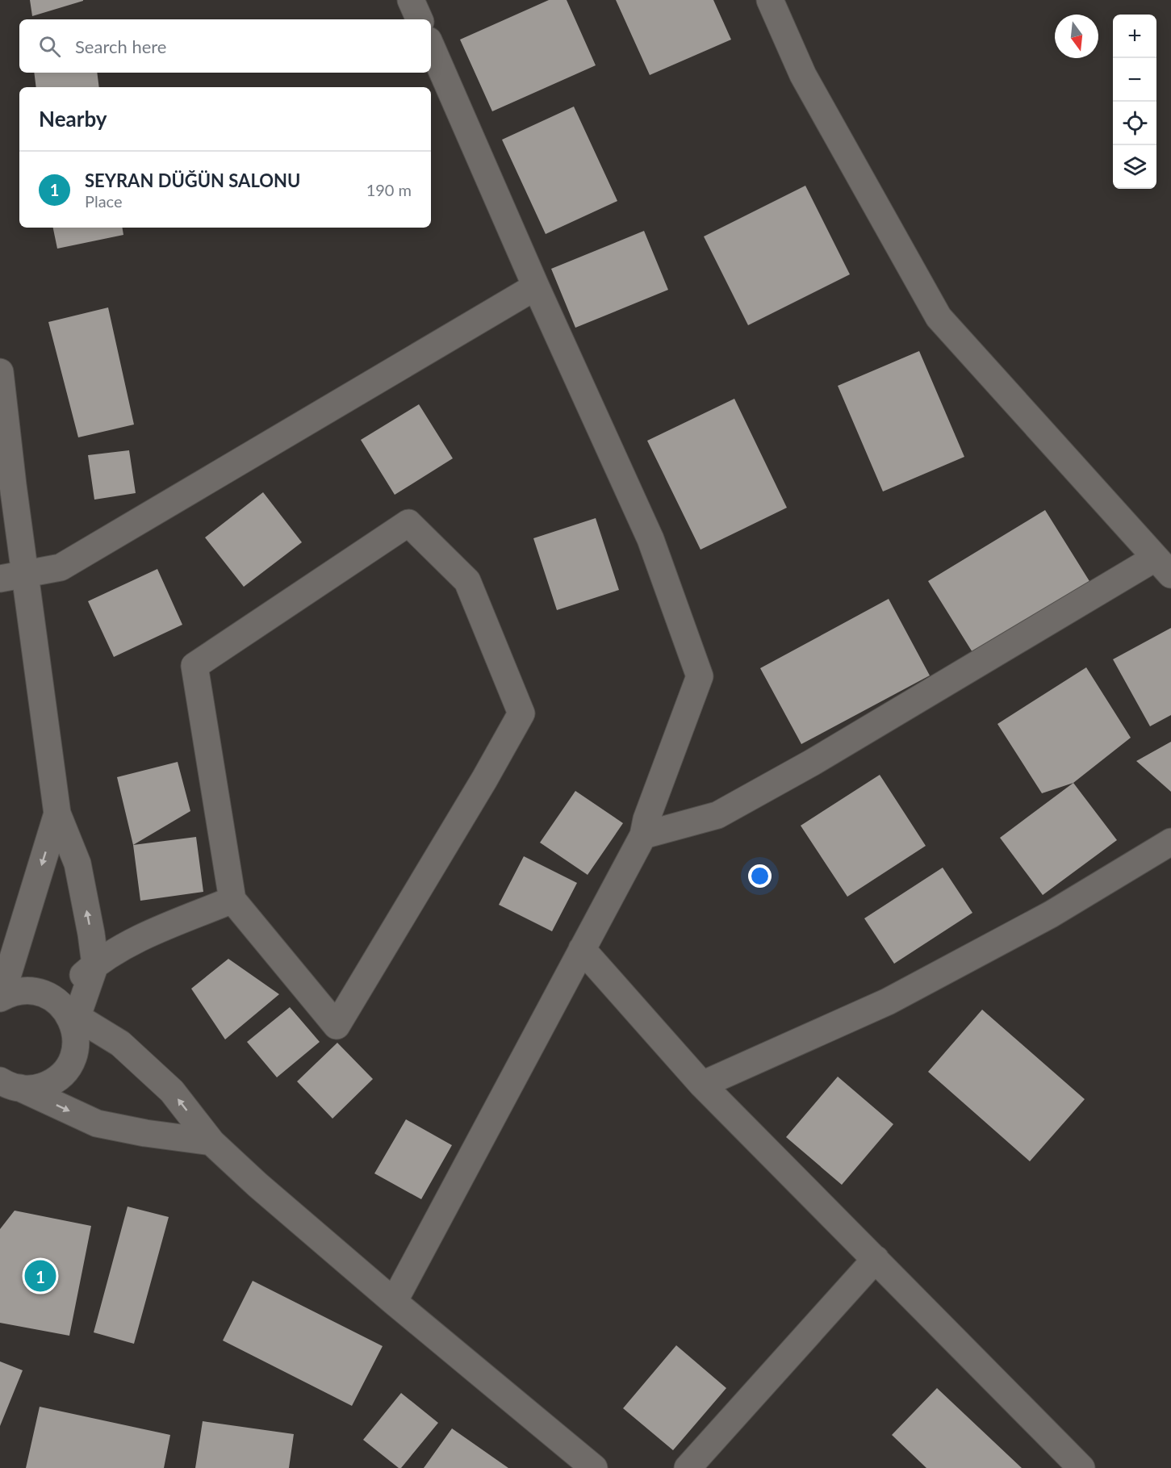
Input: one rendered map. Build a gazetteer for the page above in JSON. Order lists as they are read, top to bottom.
{
  "north": "bottom",
  "page": {
    "map_buttons": ["+", "−"],
    "search": "Search here",
    "heading": "Nearby",
    "list": [
      {
        "mark": "1",
        "name": "SEYRAN DÜĞÜN SALONU",
        "note": "Place",
        "value": "190 m"
      }
    ],
    "pins": "1"
  }
}
